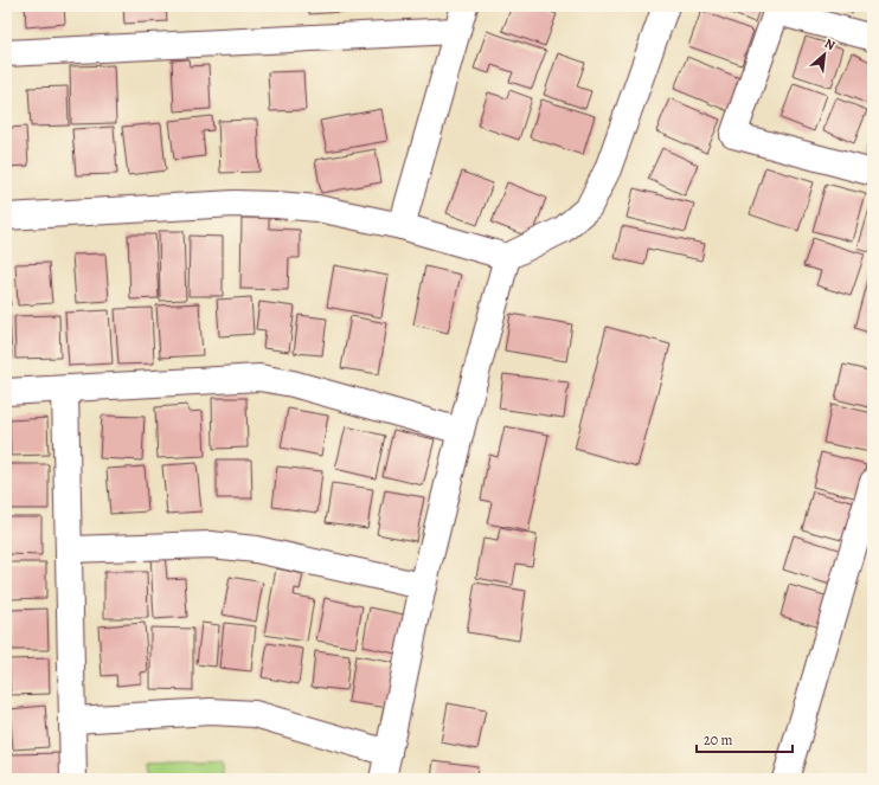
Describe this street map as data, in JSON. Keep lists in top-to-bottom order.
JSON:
{
  "scale_bar": "20 m",
  "north": "top right"
}
